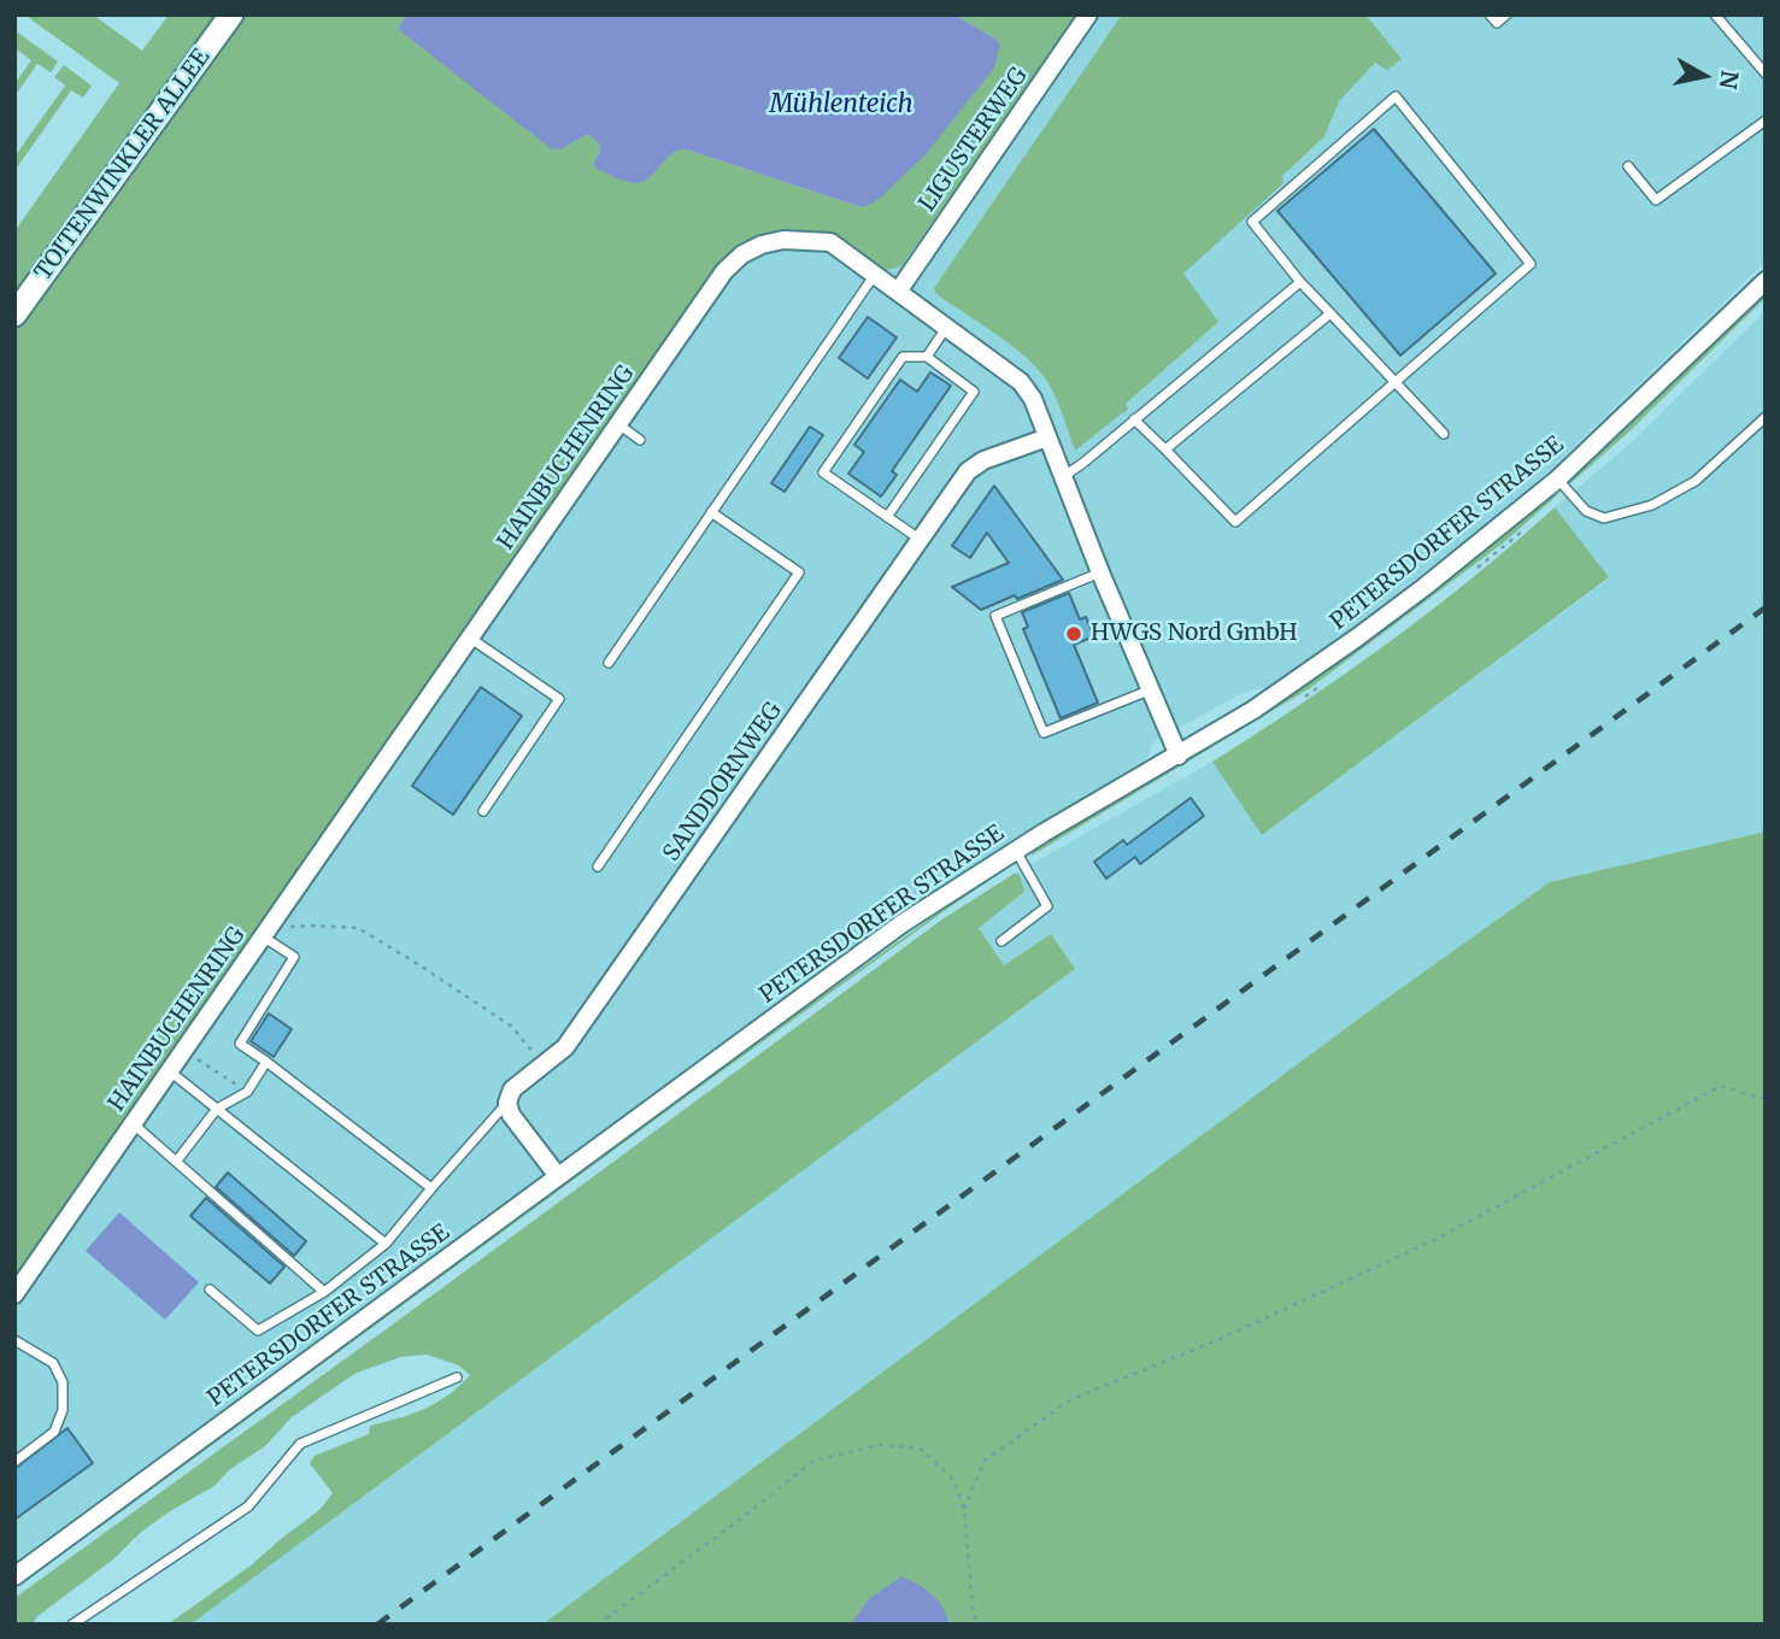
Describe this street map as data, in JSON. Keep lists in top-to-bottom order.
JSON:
{
  "streets": {
    "street": [
      "LIGUSTERWEG",
      "TOITENWINKLER ALLEE",
      "HAINBUCHENRING",
      "PETERSDORFER STRASSE",
      "SANDDORNWEG"
    ]
  },
  "crossings": [
    ["LIGUSTERWEG", "HAINBUCHENRING"],
    ["HAINBUCHENRING", "PETERSDORFER STRASSE"],
    ["HAINBUCHENRING", "SANDDORNWEG"]
  ],
  "water": ["Mühlenteich"],
  "places": ["HWGS Nord GmbH"],
  "north": "right"
}
